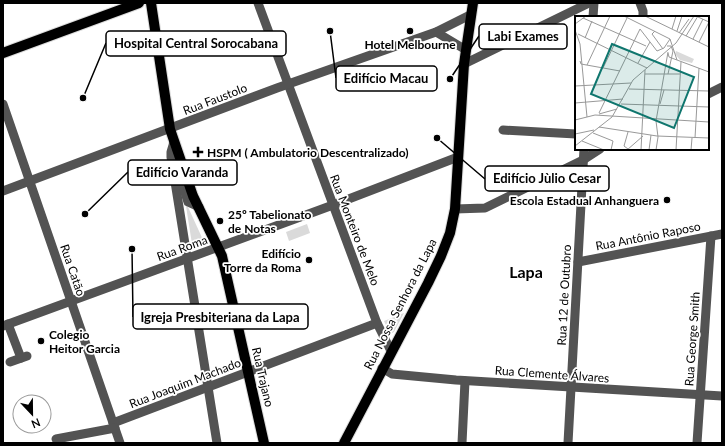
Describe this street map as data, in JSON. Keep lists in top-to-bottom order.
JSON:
{
  "streets": {
    "main road": ["Rua Nossa Senhora da Lapa", "Rua Trajano"],
    "street": [
      "Rua Faustolo",
      "Rua Monteiro de Melo",
      "Rua Antônio Raposo",
      "Rua Roma",
      "Rua Catão",
      "Rua 12 de Outubro",
      "Rua George Smith",
      "Rua Clemente Álvares",
      "Rua Joaquim Machado"
    ]
  },
  "crossings": [
    ["Rua Faustolo", "Rua Monteiro de Melo"],
    ["Rua Faustolo", "Rua Catão"],
    ["Rua Faustolo", "Rua Nossa Senhora da Lapa"],
    ["Rua Faustolo", "Rua Trajano"],
    ["Rua Monteiro de Melo", "Rua Roma"],
    ["Rua Monteiro de Melo", "Rua Nossa Senhora da Lapa"],
    ["Rua Monteiro de Melo", "Rua Joaquim Machado"],
    ["Rua Antônio Raposo", "Rua 12 de Outubro"],
    ["Rua Antônio Raposo", "Rua George Smith"],
    ["Rua Roma", "Rua Catão"],
    ["Rua Roma", "Rua Nossa Senhora da Lapa"],
    ["Rua Roma", "Rua Trajano"],
    ["Rua Catão", "Rua Joaquim Machado"],
    ["Rua 12 de Outubro", "Rua Clemente Álvares"],
    ["Rua Nossa Senhora da Lapa", "Rua Clemente Álvares"],
    ["Rua George Smith", "Rua Clemente Álvares"],
    ["Rua Trajano", "Rua Joaquim Machado"]
  ],
  "districts": ["Lapa"],
  "places": {
    "other": [
      "Edifício Macau",
      "Hotel Melbourne",
      "Labi Exames",
      "Hospital Central Sorocabana",
      "Edifício Jùlio Cesar",
      "Escola Estadual Anhanguera",
      "Edifício Varanda",
      "25º Tabelionato de Notas",
      "Igreja Presbiteriana da Lapa",
      "Edifício Torre da Roma",
      "Colegio Heitor Garcia"
    ],
    "health": ["HSPM ( Ambulatorio Descentralizado)"]
  },
  "north": "bottom"
}
